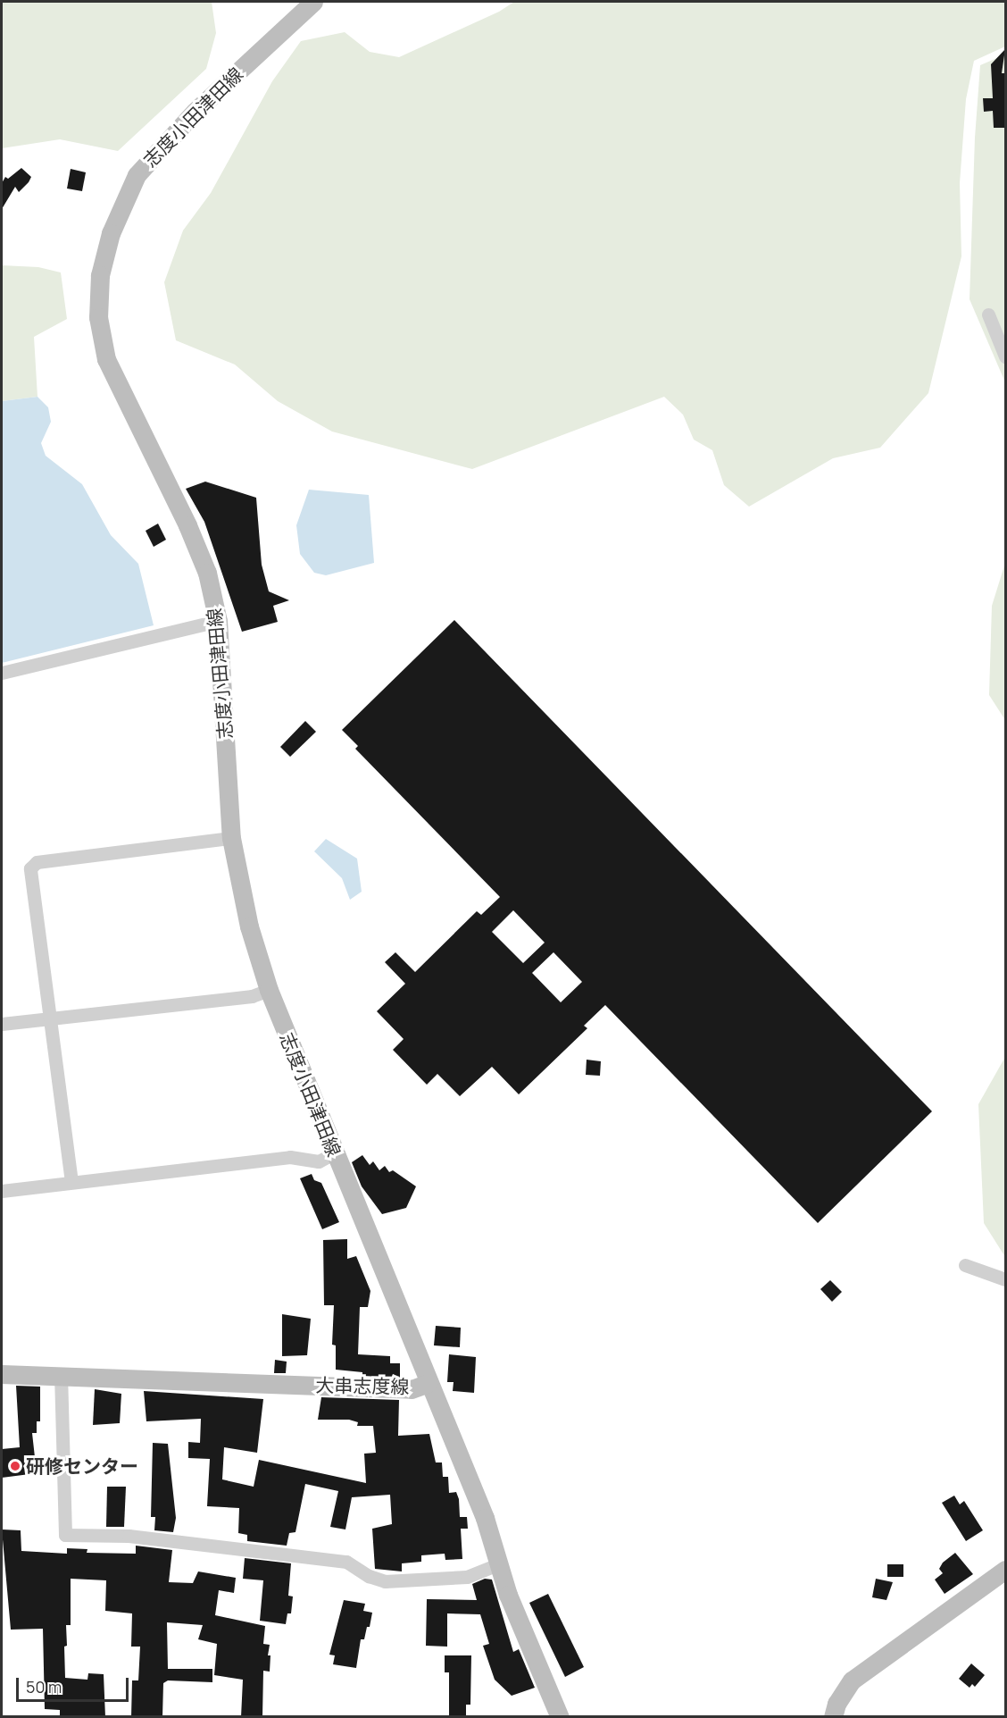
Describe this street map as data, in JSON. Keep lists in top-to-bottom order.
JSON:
{
  "streets": {
    "main road": ["志度小田津田線", "大串志度線"]
  },
  "crossings": [
    ["志度小田津田線", "大串志度線"]
  ],
  "places": ["研修センター"],
  "scale_bar": "50 m"
}
